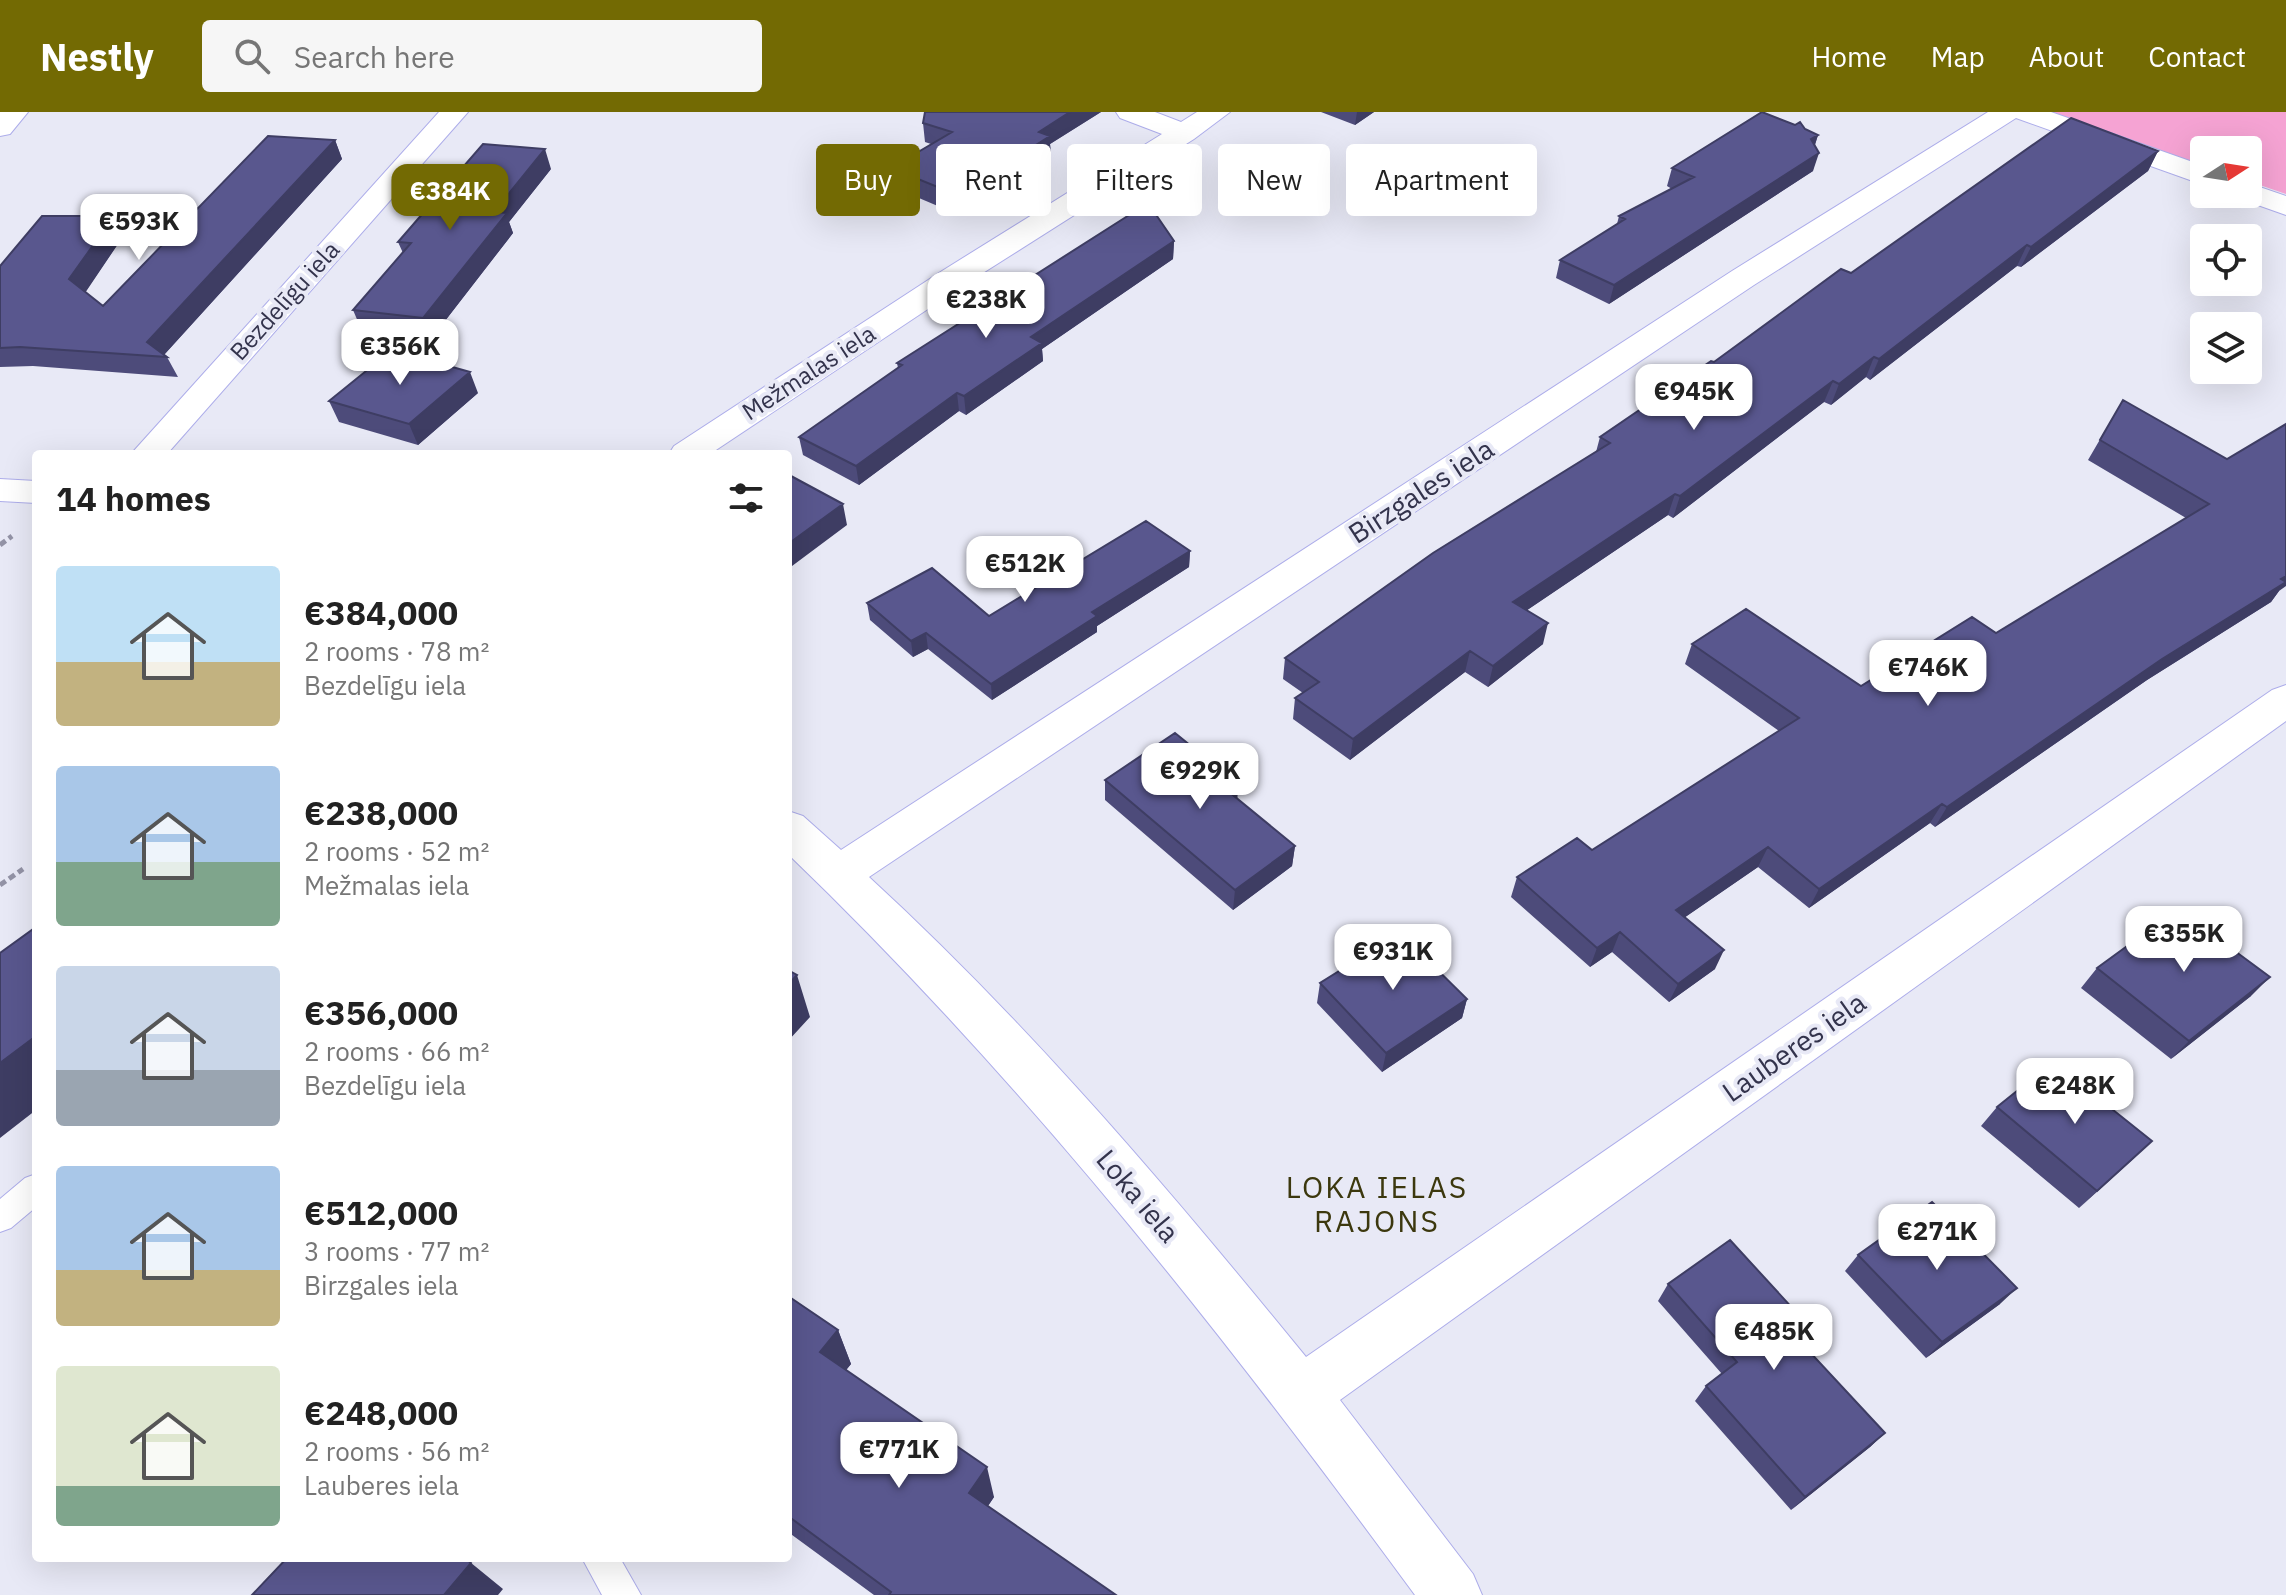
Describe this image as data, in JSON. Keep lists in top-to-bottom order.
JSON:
{
  "streets": {
    "street": [
      "Bezdelīgu iela",
      "Mežmalas iela",
      "Birzgales iela",
      "Lauberes iela",
      "Loka iela"
    ]
  },
  "crossings": [
    ["Birzgales iela", "Loka iela"],
    ["Lauberes iela", "Loka iela"]
  ],
  "districts": ["LOKA IELAS RAJONS"],
  "north": "right",
  "page": {
    "header": "Nestly",
    "search": "Search here",
    "nav": [
      "Home",
      "Map",
      "About",
      "Contact"
    ],
    "chip": [
      "Buy",
      "Rent",
      "Filters",
      "New",
      "Apartment"
    ],
    "price": [
      "€384K",
      "€593K",
      "€238K",
      "€356K",
      "€945K",
      "€512K",
      "€746K",
      "€929K",
      "€355K",
      "€931K",
      "€248K",
      "€271K",
      "€485K",
      "€771K"
    ],
    "heading": "14 homes",
    "list": [
      {
        "name": "€384,000",
        "note": "2 rooms · 78 m² · Bezdelīgu iela"
      },
      {
        "name": "€238,000",
        "note": "2 rooms · 52 m² · Mežmalas iela"
      },
      {
        "name": "€356,000",
        "note": "2 rooms · 66 m² · Bezdelīgu iela"
      },
      {
        "name": "€512,000",
        "note": "3 rooms · 77 m² · Birzgales iela"
      },
      {
        "name": "€248,000",
        "note": "2 rooms · 56 m² · Lauberes iela"
      }
    ]
  }
}
